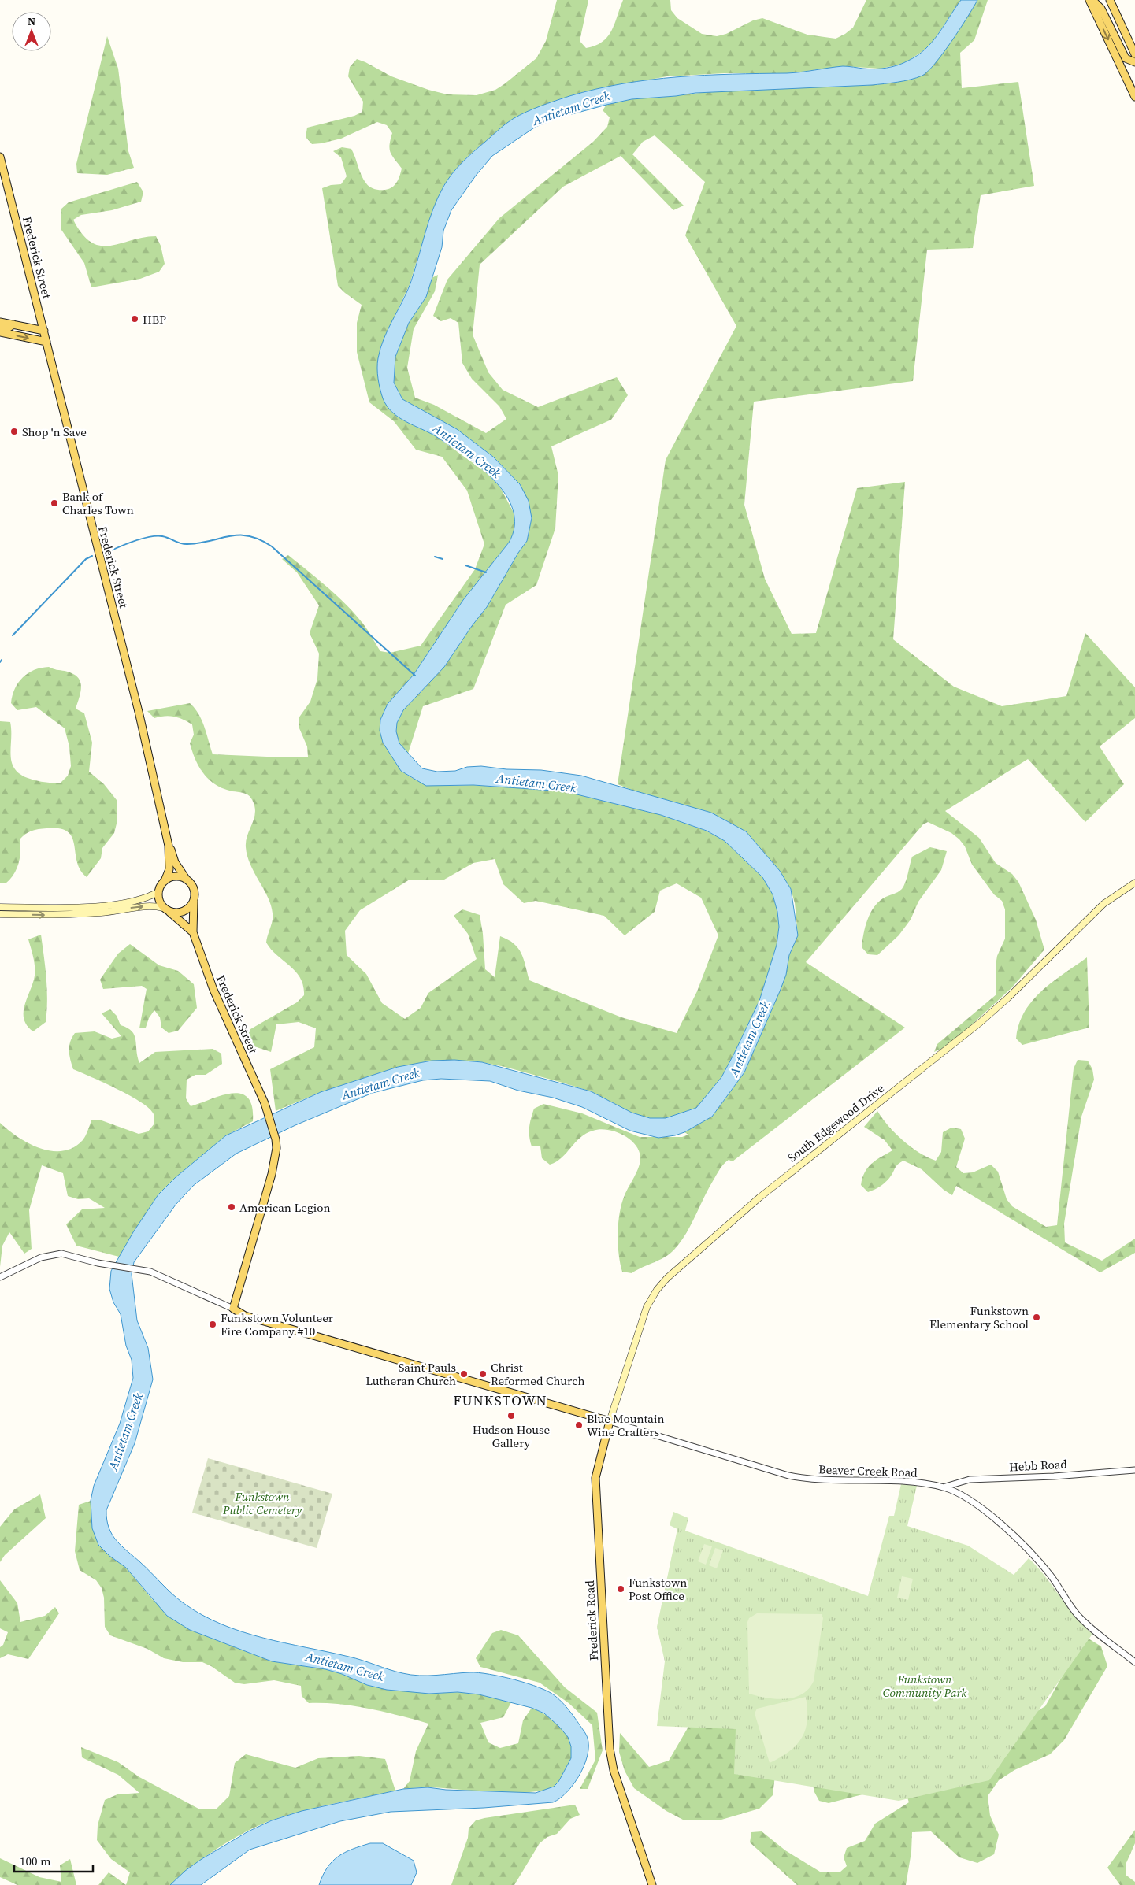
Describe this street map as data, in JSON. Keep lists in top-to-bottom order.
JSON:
{
  "streets": {
    "main road": ["Frederick Street", "South Edgewood Drive", "Frederick Road"],
    "street": ["Hebb Road", "Beaver Creek Road"]
  },
  "crossings": [
    ["South Edgewood Drive", "Beaver Creek Road"],
    ["South Edgewood Drive", "Frederick Road"],
    ["Hebb Road", "Beaver Creek Road"],
    ["Beaver Creek Road", "Frederick Road"]
  ],
  "districts": ["FUNKSTOWN"],
  "water": ["Antietam Creek"],
  "parks": ["Funkstown Public Cemetery", "Funkstown Community Park"],
  "places": [
    "HBP",
    "Shop 'n Save",
    "Bank of Charles Town",
    "American Legion",
    "Funkstown Elementary School",
    "Funkstown Volunteer Fire Company #10",
    "Saint Pauls Lutheran Church",
    "Christ Reformed Church",
    "Hudson House Gallery",
    "Blue Mountain Wine Crafters",
    "Funkstown Post Office"
  ],
  "scale_bar": "100 m",
  "north": "top"
}
